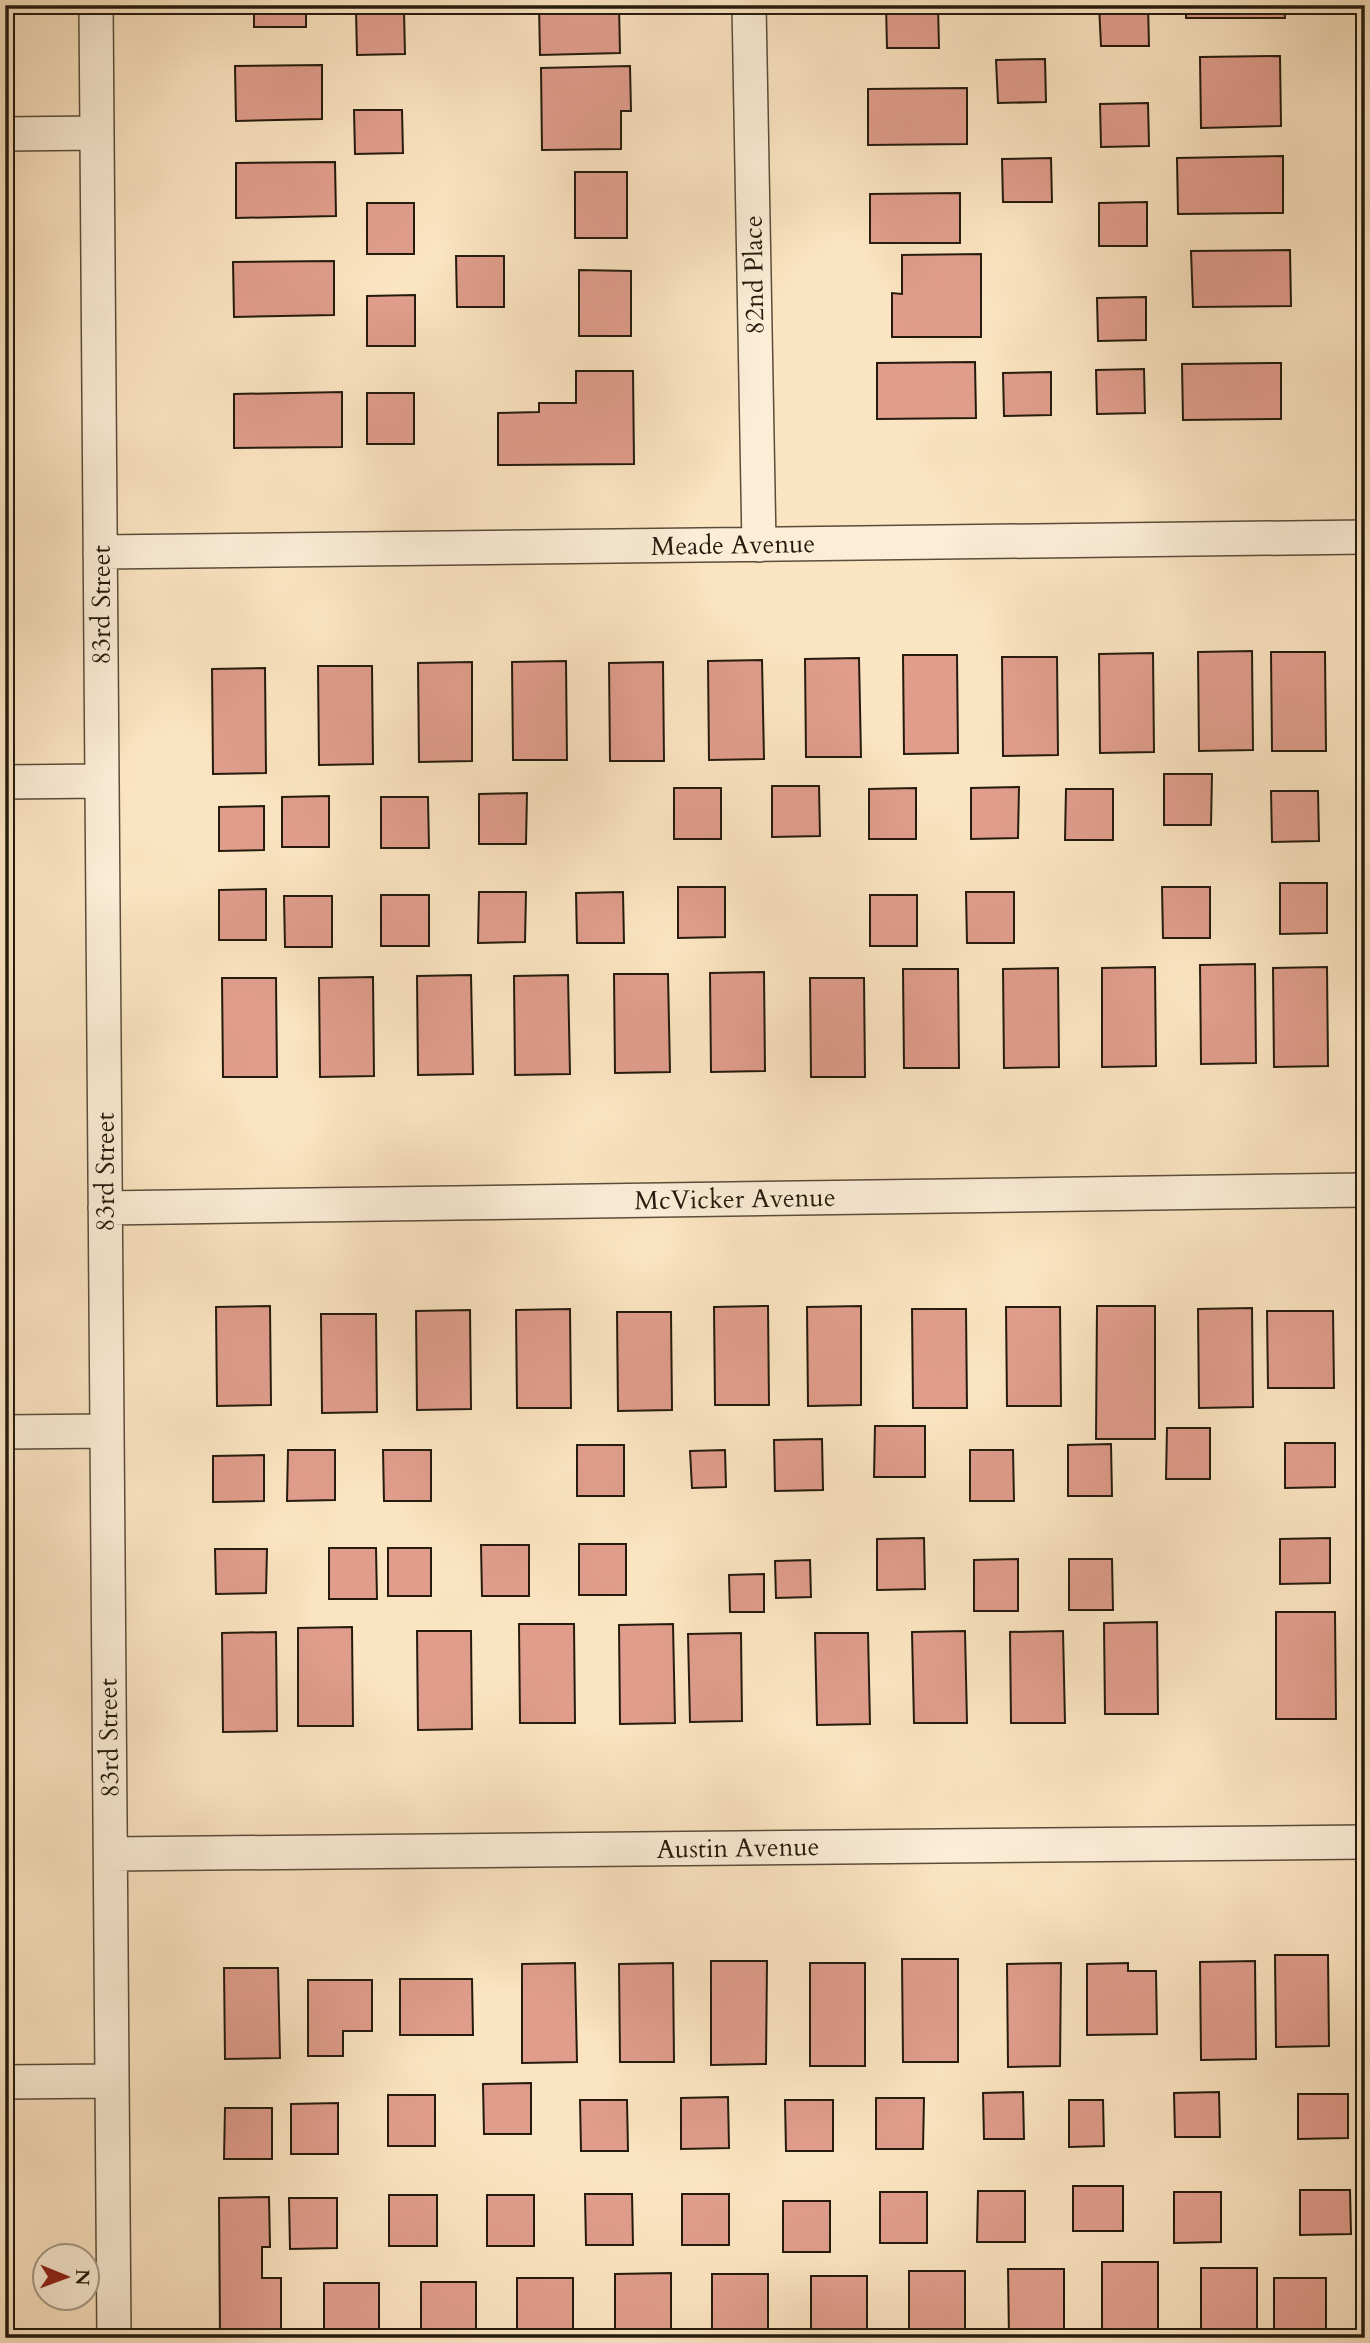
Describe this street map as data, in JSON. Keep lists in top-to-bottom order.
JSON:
{
  "streets": {
    "street": [
      "82nd Place",
      "Meade Avenue",
      "83rd Street",
      "McVicker Avenue",
      "Austin Avenue"
    ]
  },
  "crossings": [
    ["82nd Place", "Meade Avenue"],
    ["Meade Avenue", "83rd Street"],
    ["83rd Street", "McVicker Avenue"],
    ["83rd Street", "Austin Avenue"]
  ],
  "north": "right"
}
